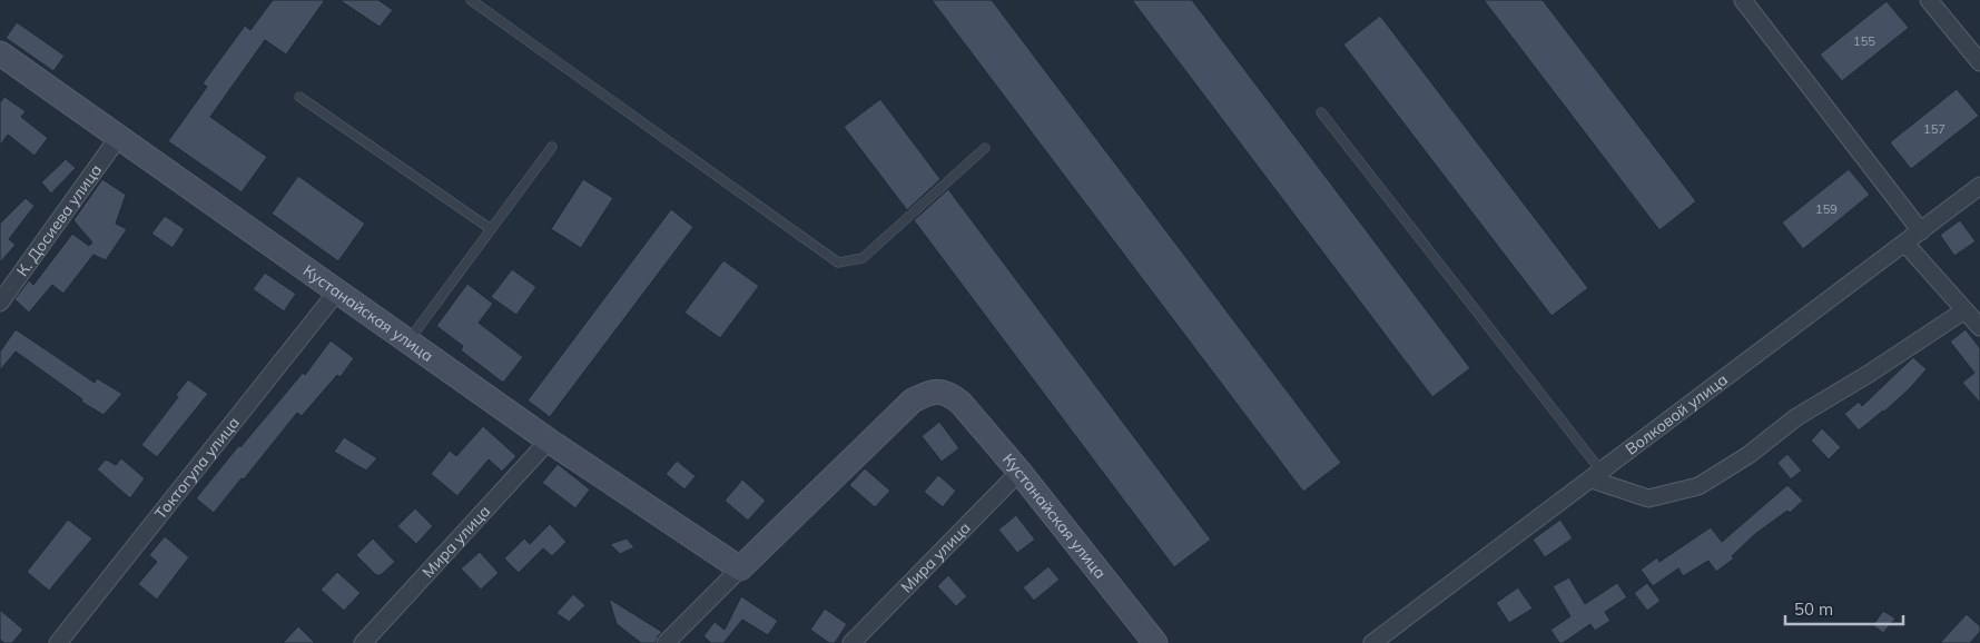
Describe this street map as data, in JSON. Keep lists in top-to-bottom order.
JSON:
{
  "streets": {
    "street": [
      "К. Досиева улица",
      "Кустанайская улица",
      "Волковой улица",
      "Токтогула улица",
      "Мира улица"
    ]
  },
  "crossings": [
    ["К. Досиева улица", "Кустанайская улица"],
    ["Кустанайская улица", "Токтогула улица"],
    ["Кустанайская улица", "Мира улица"]
  ],
  "house_numbers": ["155", "157", "159"],
  "scale_bar": "50 m"
}
